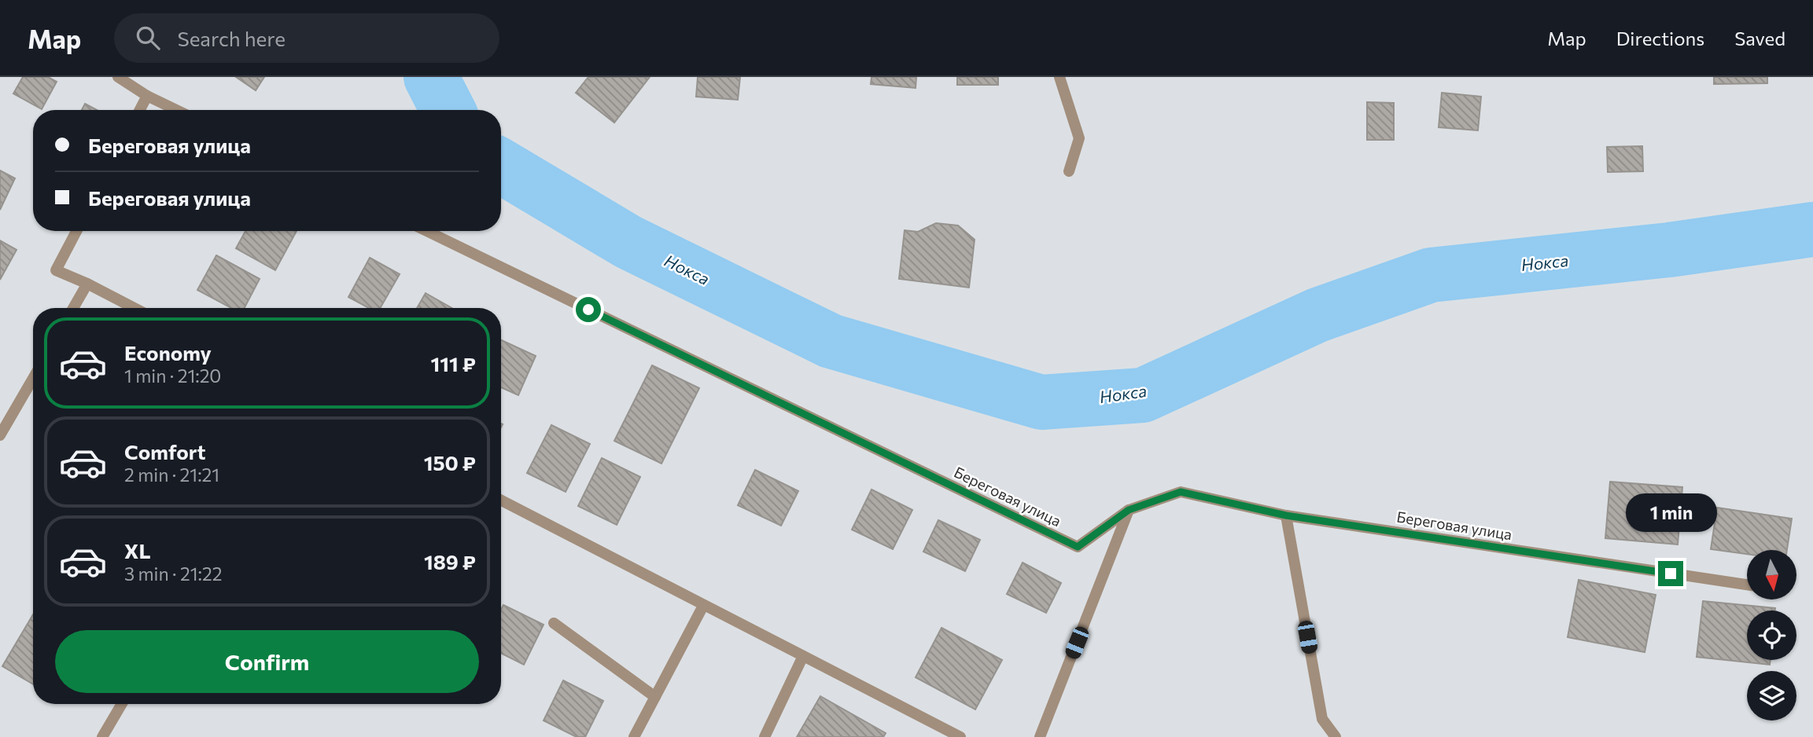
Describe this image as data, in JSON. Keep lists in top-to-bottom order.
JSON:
{
  "streets": {
    "street": ["Береговая улица"]
  },
  "water": ["Нокса"],
  "north": "bottom",
  "page": {
    "header": "Map",
    "search": "Search here",
    "nav": ["Map", "Directions", "Saved"],
    "banner": ["Береговая улица", "Береговая улица"],
    "list": [
      {
        "name": "Economy",
        "note": "1 min · 21:20",
        "value": "111 ₽"
      },
      {
        "name": "Comfort",
        "note": "2 min · 21:21",
        "value": "150 ₽"
      },
      {
        "name": "XL",
        "note": "3 min · 21:22",
        "value": "189 ₽"
      }
    ],
    "bubble": "1 min",
    "buttons": "Confirm"
  }
}
